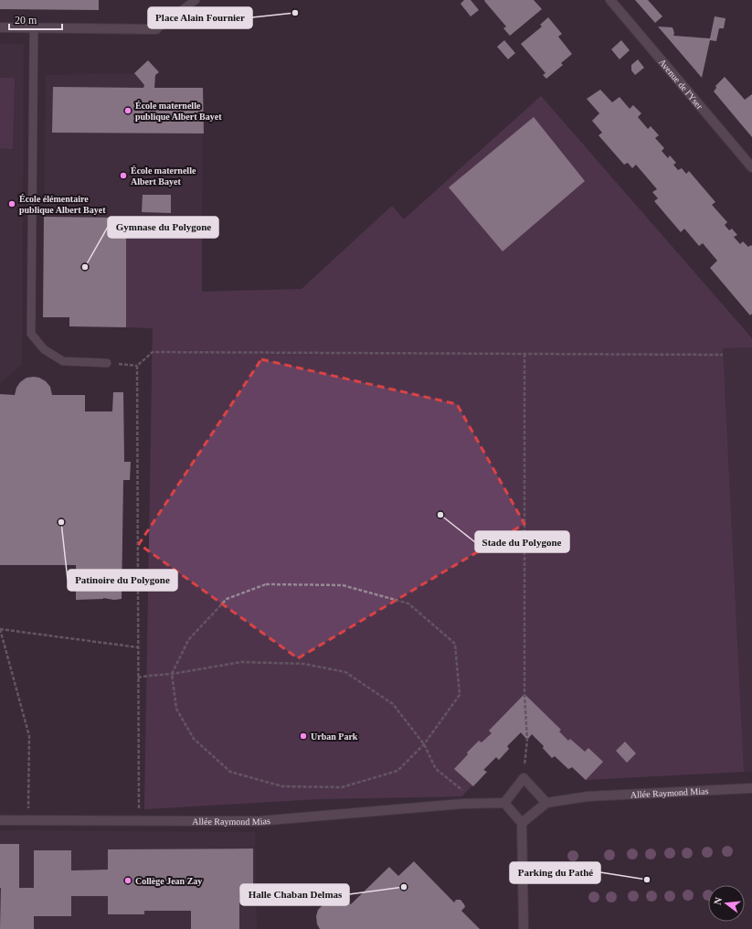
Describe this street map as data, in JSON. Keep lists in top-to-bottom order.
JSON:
{
  "streets": {
    "street": ["Avenue de l'Yser", "Allée Raymond Mias"]
  },
  "places": [
    "Place Alain Fournier",
    "École maternelle publique Albert Bayet",
    "École maternelle Albert Bayet",
    "École élémentaire publique Albert Bayet",
    "Gymnase du Polygone",
    "Stade du Polygone",
    "Patinoire du Polygone",
    "Urban Park",
    "Parking du Pathé",
    "Collège Jean Zay",
    "Halle Chaban Delmas"
  ],
  "scale_bar": "20 m",
  "north": "left"
}
